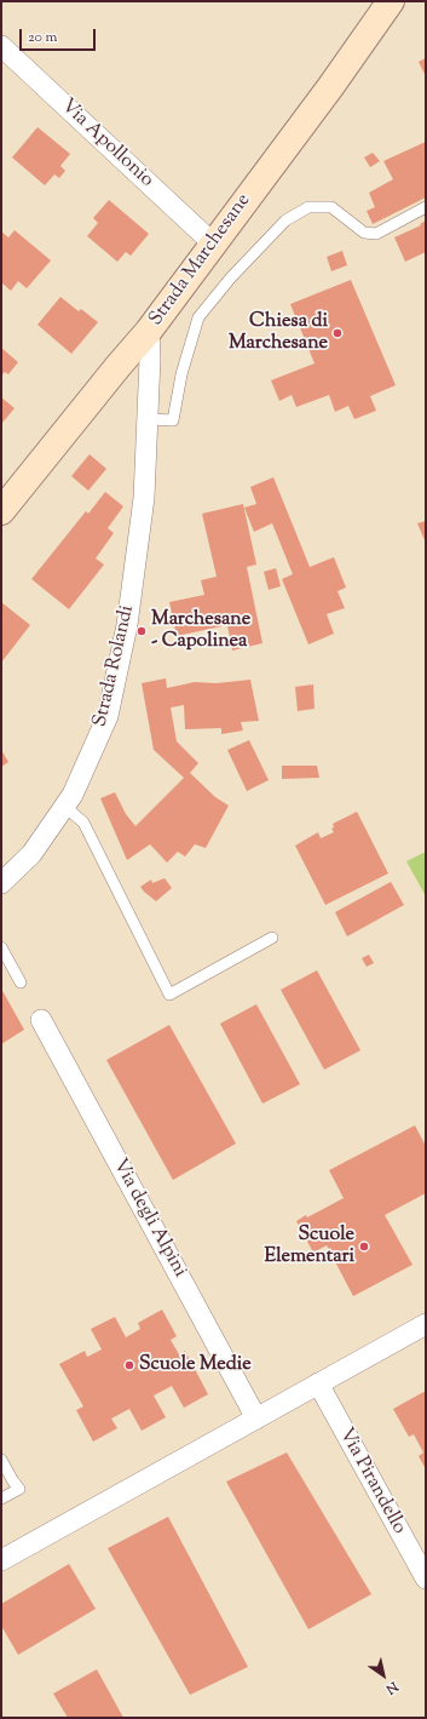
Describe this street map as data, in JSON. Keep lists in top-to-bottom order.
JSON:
{
  "streets": {
    "main road": ["Strada Marchesane"],
    "street": [
      "Via Apollonio",
      "Strada Rolandi",
      "Via degli Alpini",
      "Via Pirandello"
    ]
  },
  "crossings": [
    ["Via Apollonio", "Strada Marchesane"],
    ["Strada Marchesane", "Strada Rolandi"]
  ],
  "places": [
    "Chiesa di Marchesane",
    "Marchesane - Capolinea",
    "Scuole Elementari",
    "Scuole Medie"
  ],
  "scale_bar": "20 m",
  "north": "bottom right"
}
